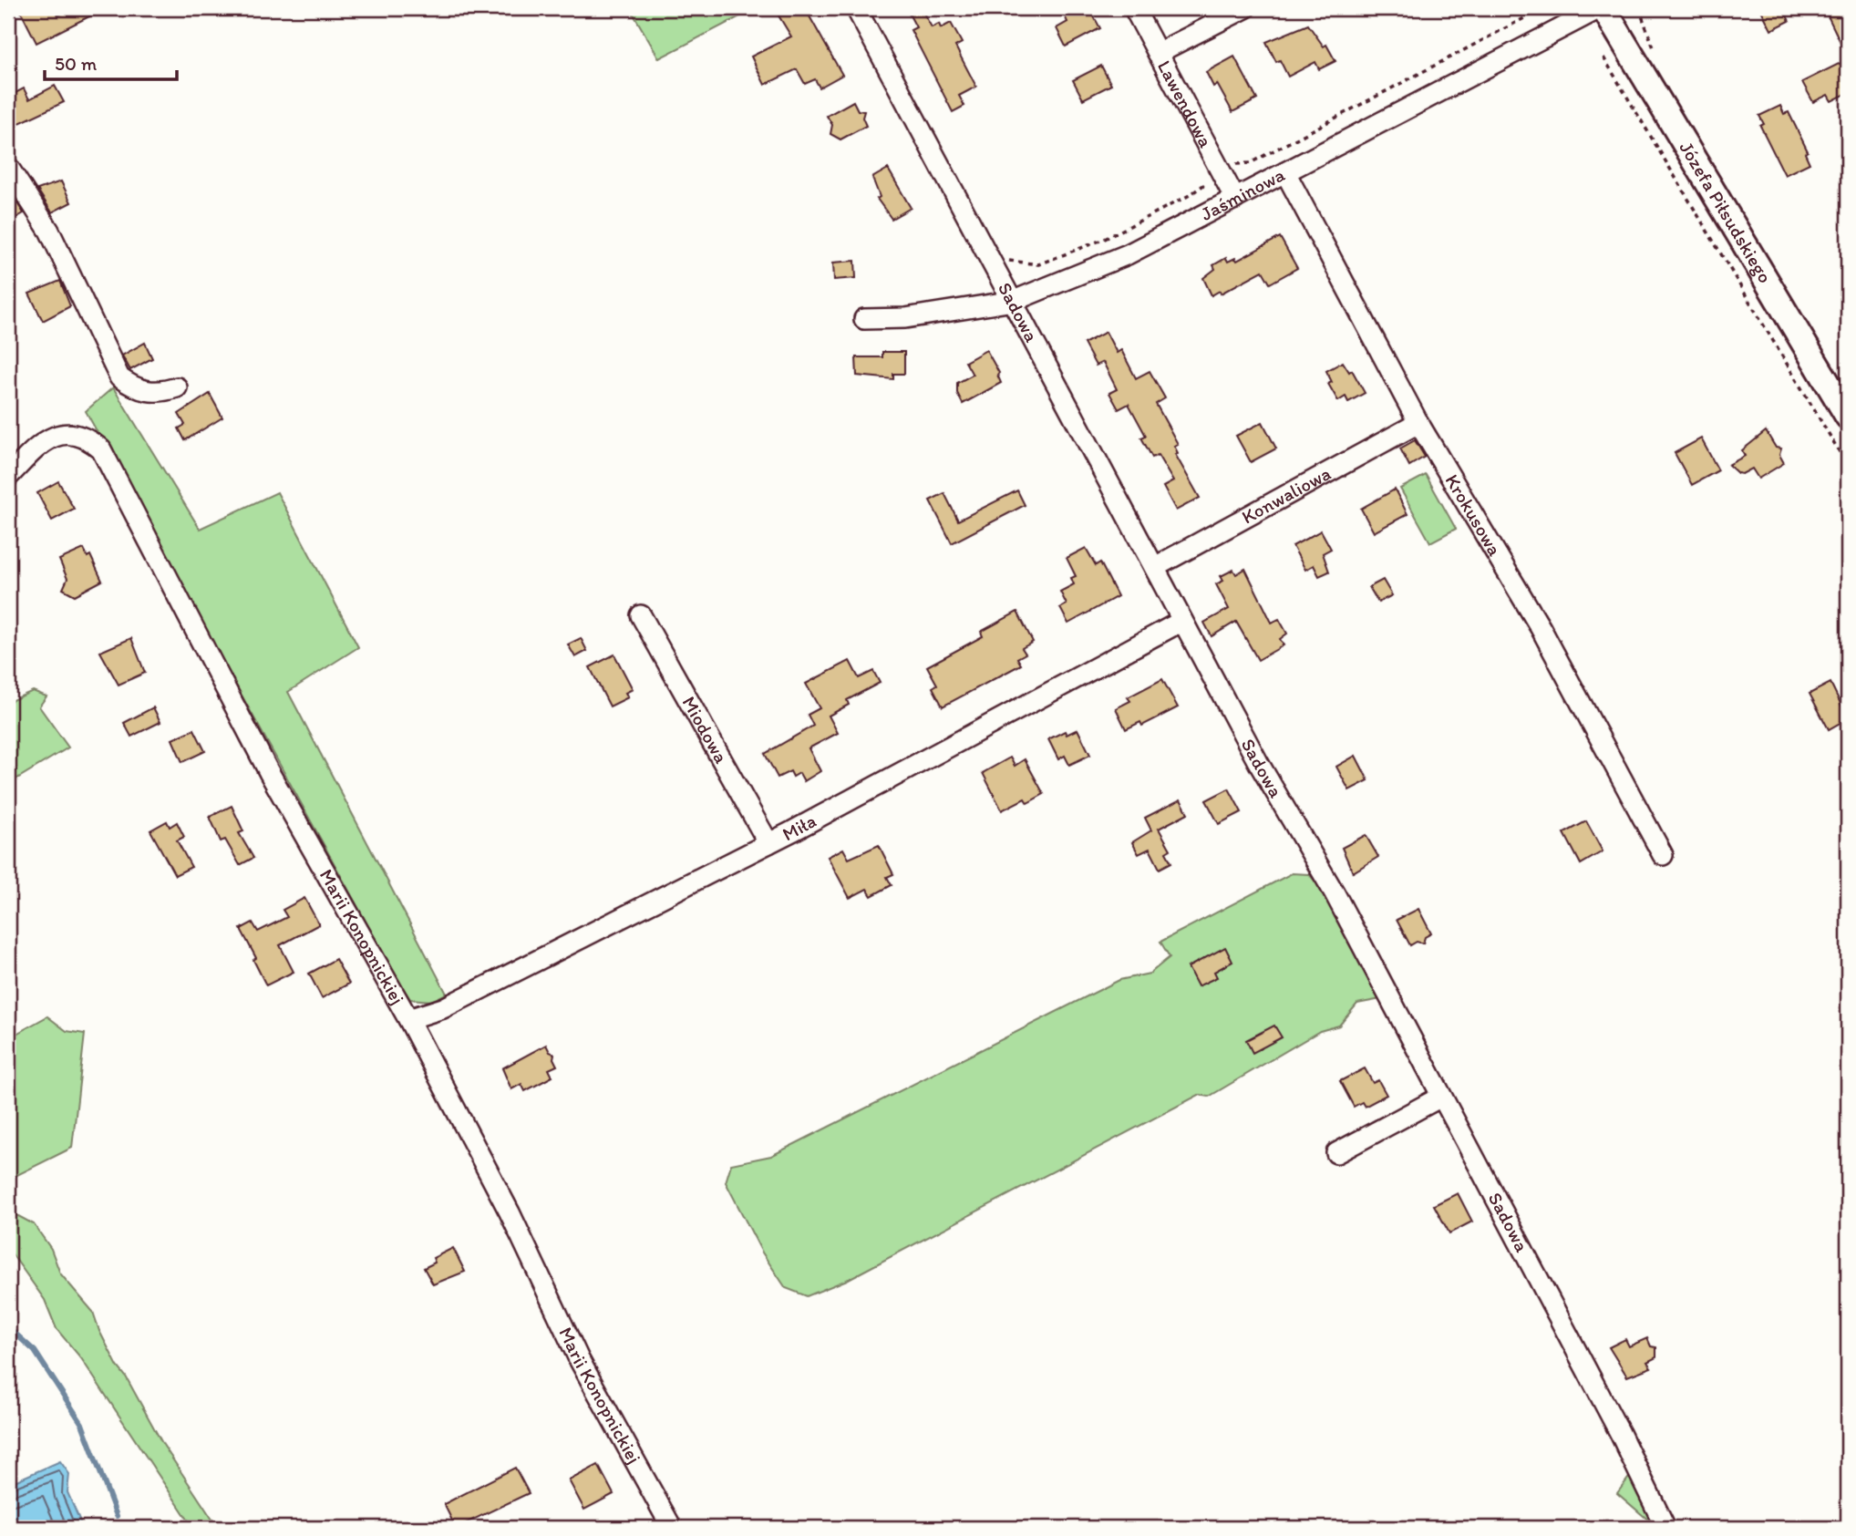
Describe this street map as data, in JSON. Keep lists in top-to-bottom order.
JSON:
{
  "streets": {
    "main road": ["Józefa Piłsudskiego"],
    "street": [
      "Lawendowa",
      "Jaśminowa",
      "Sadowa",
      "Konwaliowa",
      "Krokusowa",
      "Miodowa",
      "Miła",
      "Marii Konopnickiej"
    ]
  },
  "crossings": [
    ["Lawendowa", "Jaśminowa"],
    ["Jaśminowa", "Józefa Piłsudskiego"],
    ["Jaśminowa", "Sadowa"],
    ["Jaśminowa", "Krokusowa"],
    ["Sadowa", "Konwaliowa"],
    ["Sadowa", "Miła"],
    ["Konwaliowa", "Krokusowa"],
    ["Miodowa", "Miła"],
    ["Miła", "Marii Konopnickiej"]
  ],
  "scale_bar": "50 m"
}
